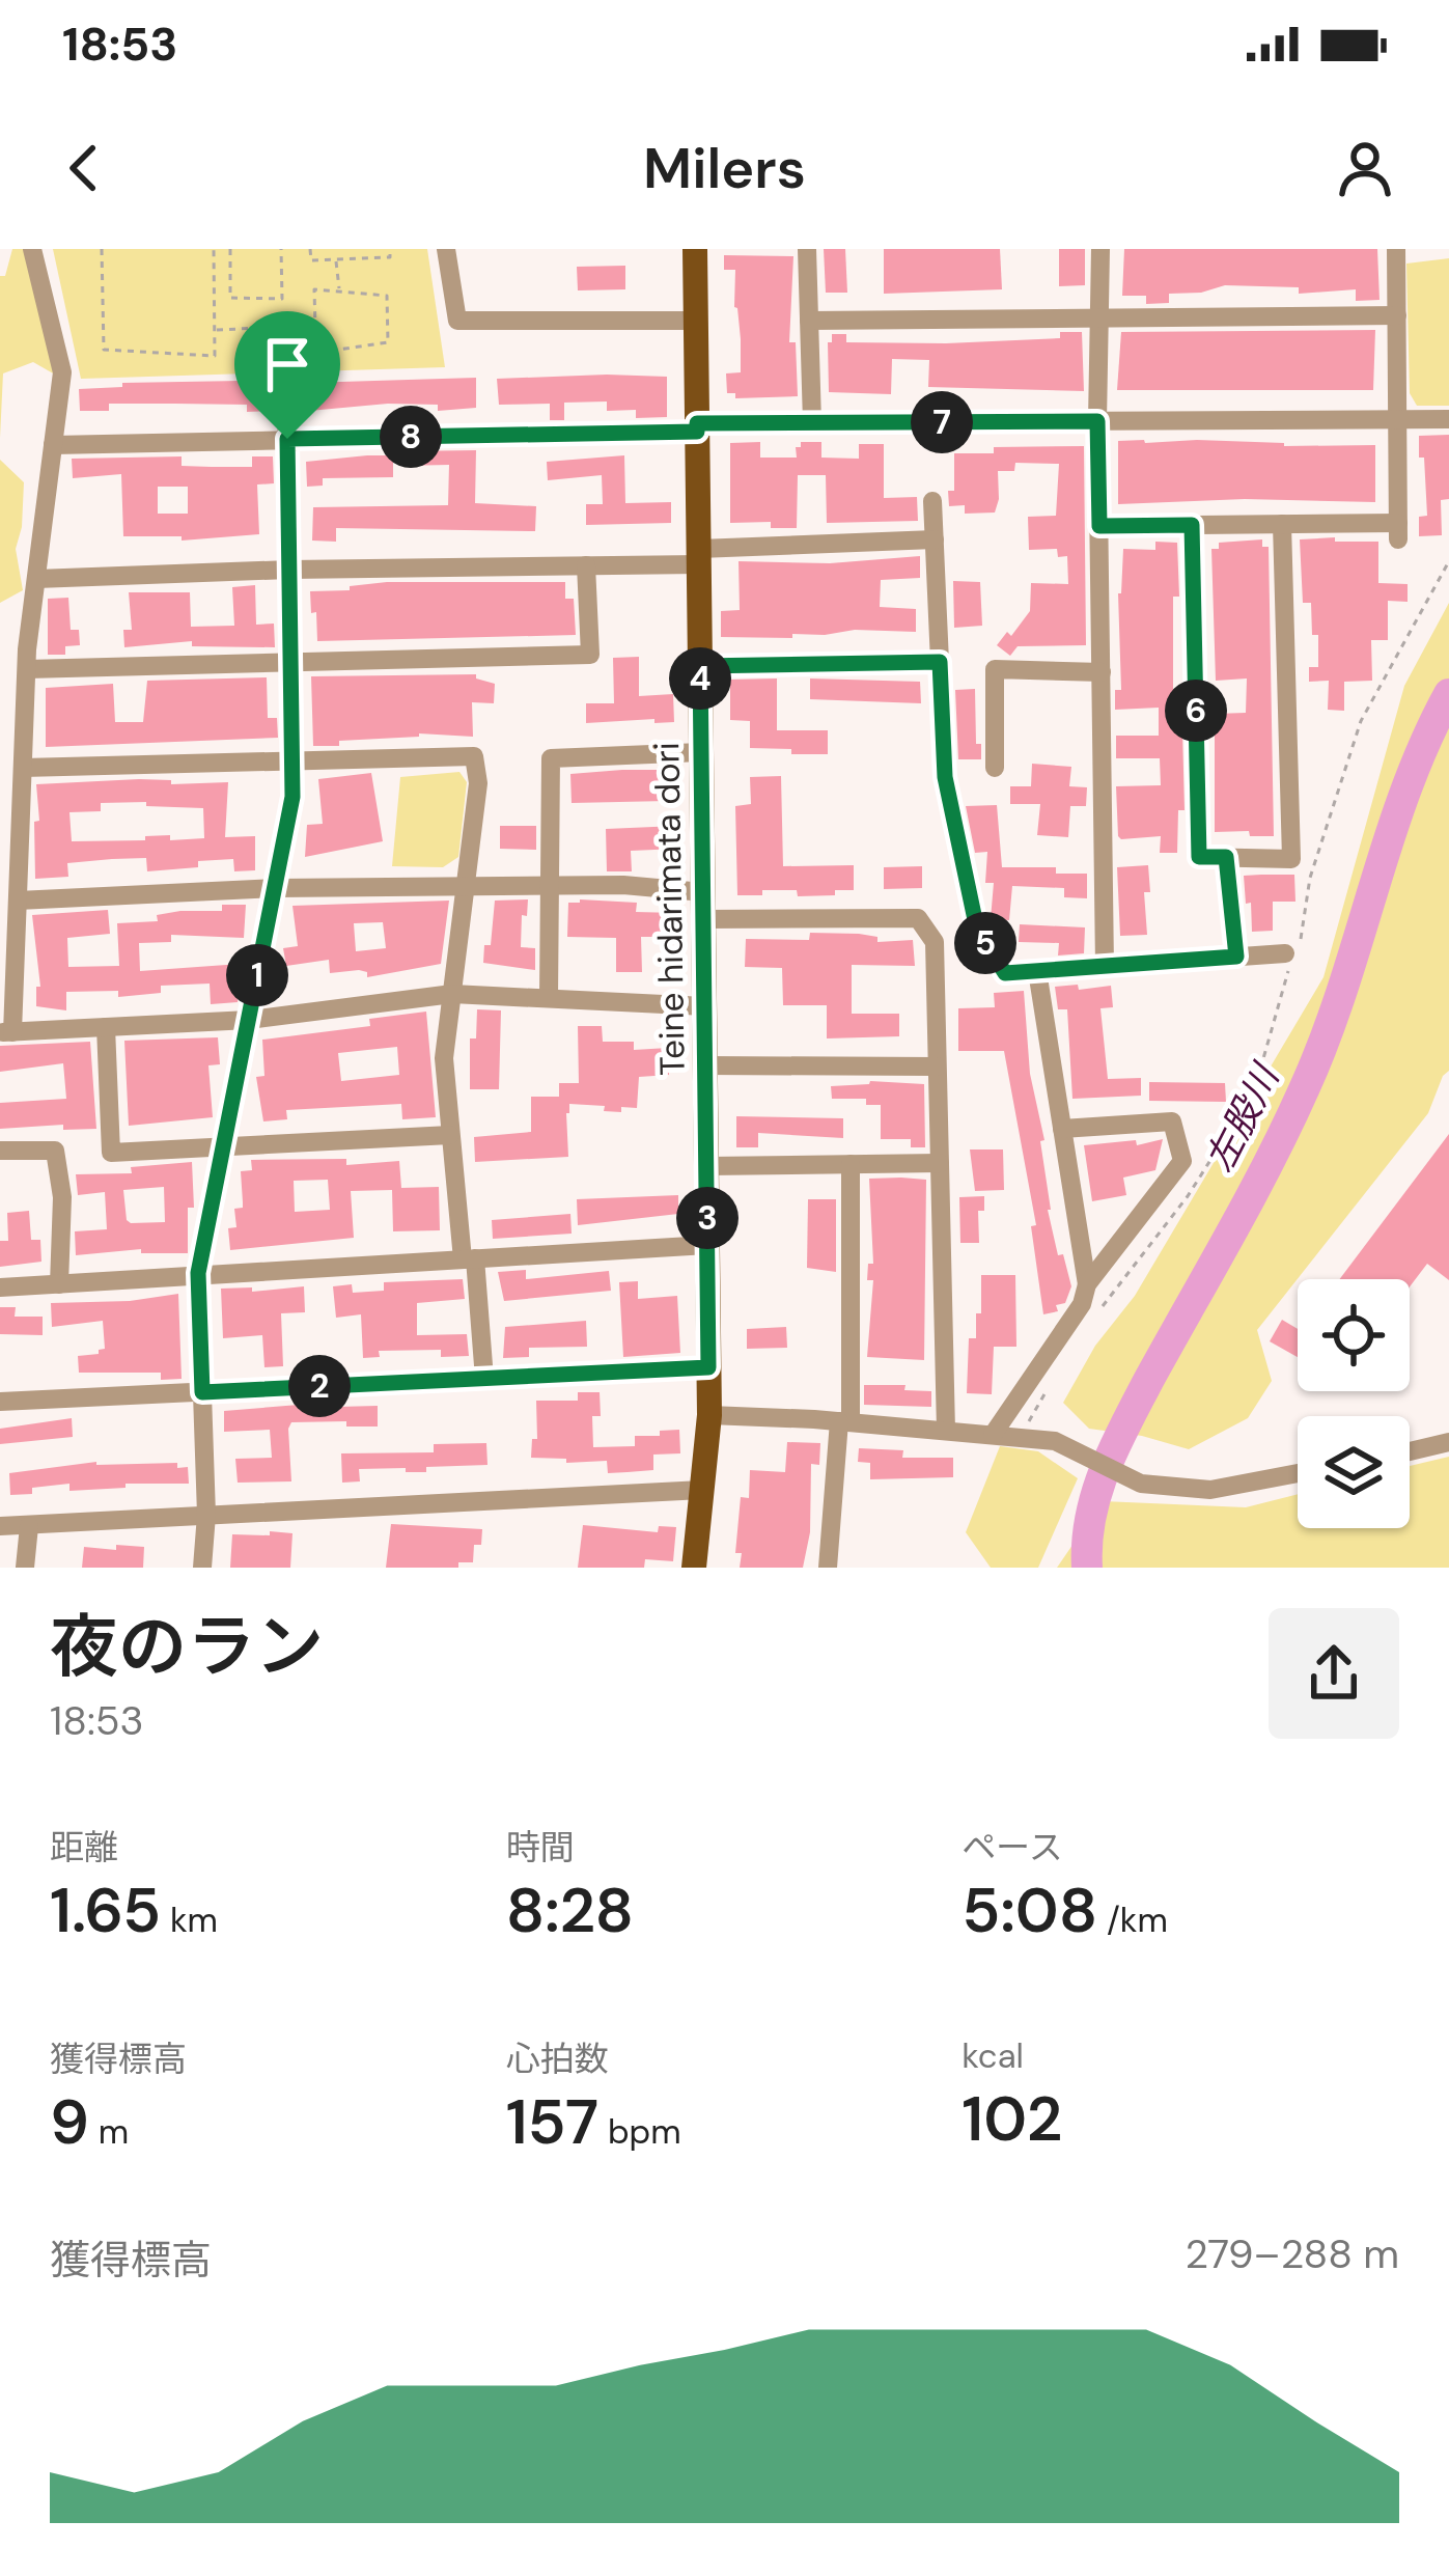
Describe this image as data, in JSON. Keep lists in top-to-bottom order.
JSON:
{
  "streets": {
    "main road": ["Teine hidarimata dori"]
  },
  "water": ["左股川"],
  "page": {
    "status": "18:53",
    "header": "Milers",
    "pins": [
      "7",
      "8",
      "4",
      "6",
      "5",
      "1",
      "3",
      "2"
    ],
    "heading": ["夜のラン", "18:53"],
    "stats": [
      ["距離", "1.65 km"],
      ["時間", "8:28"],
      ["ペース", "5:08 /km"],
      ["獲得標高", "9 m"],
      ["心拍数", "157 bpm"],
      ["kcal", "102"]
    ],
    "chart": ["獲得標高", "279–288 m"]
  }
}
